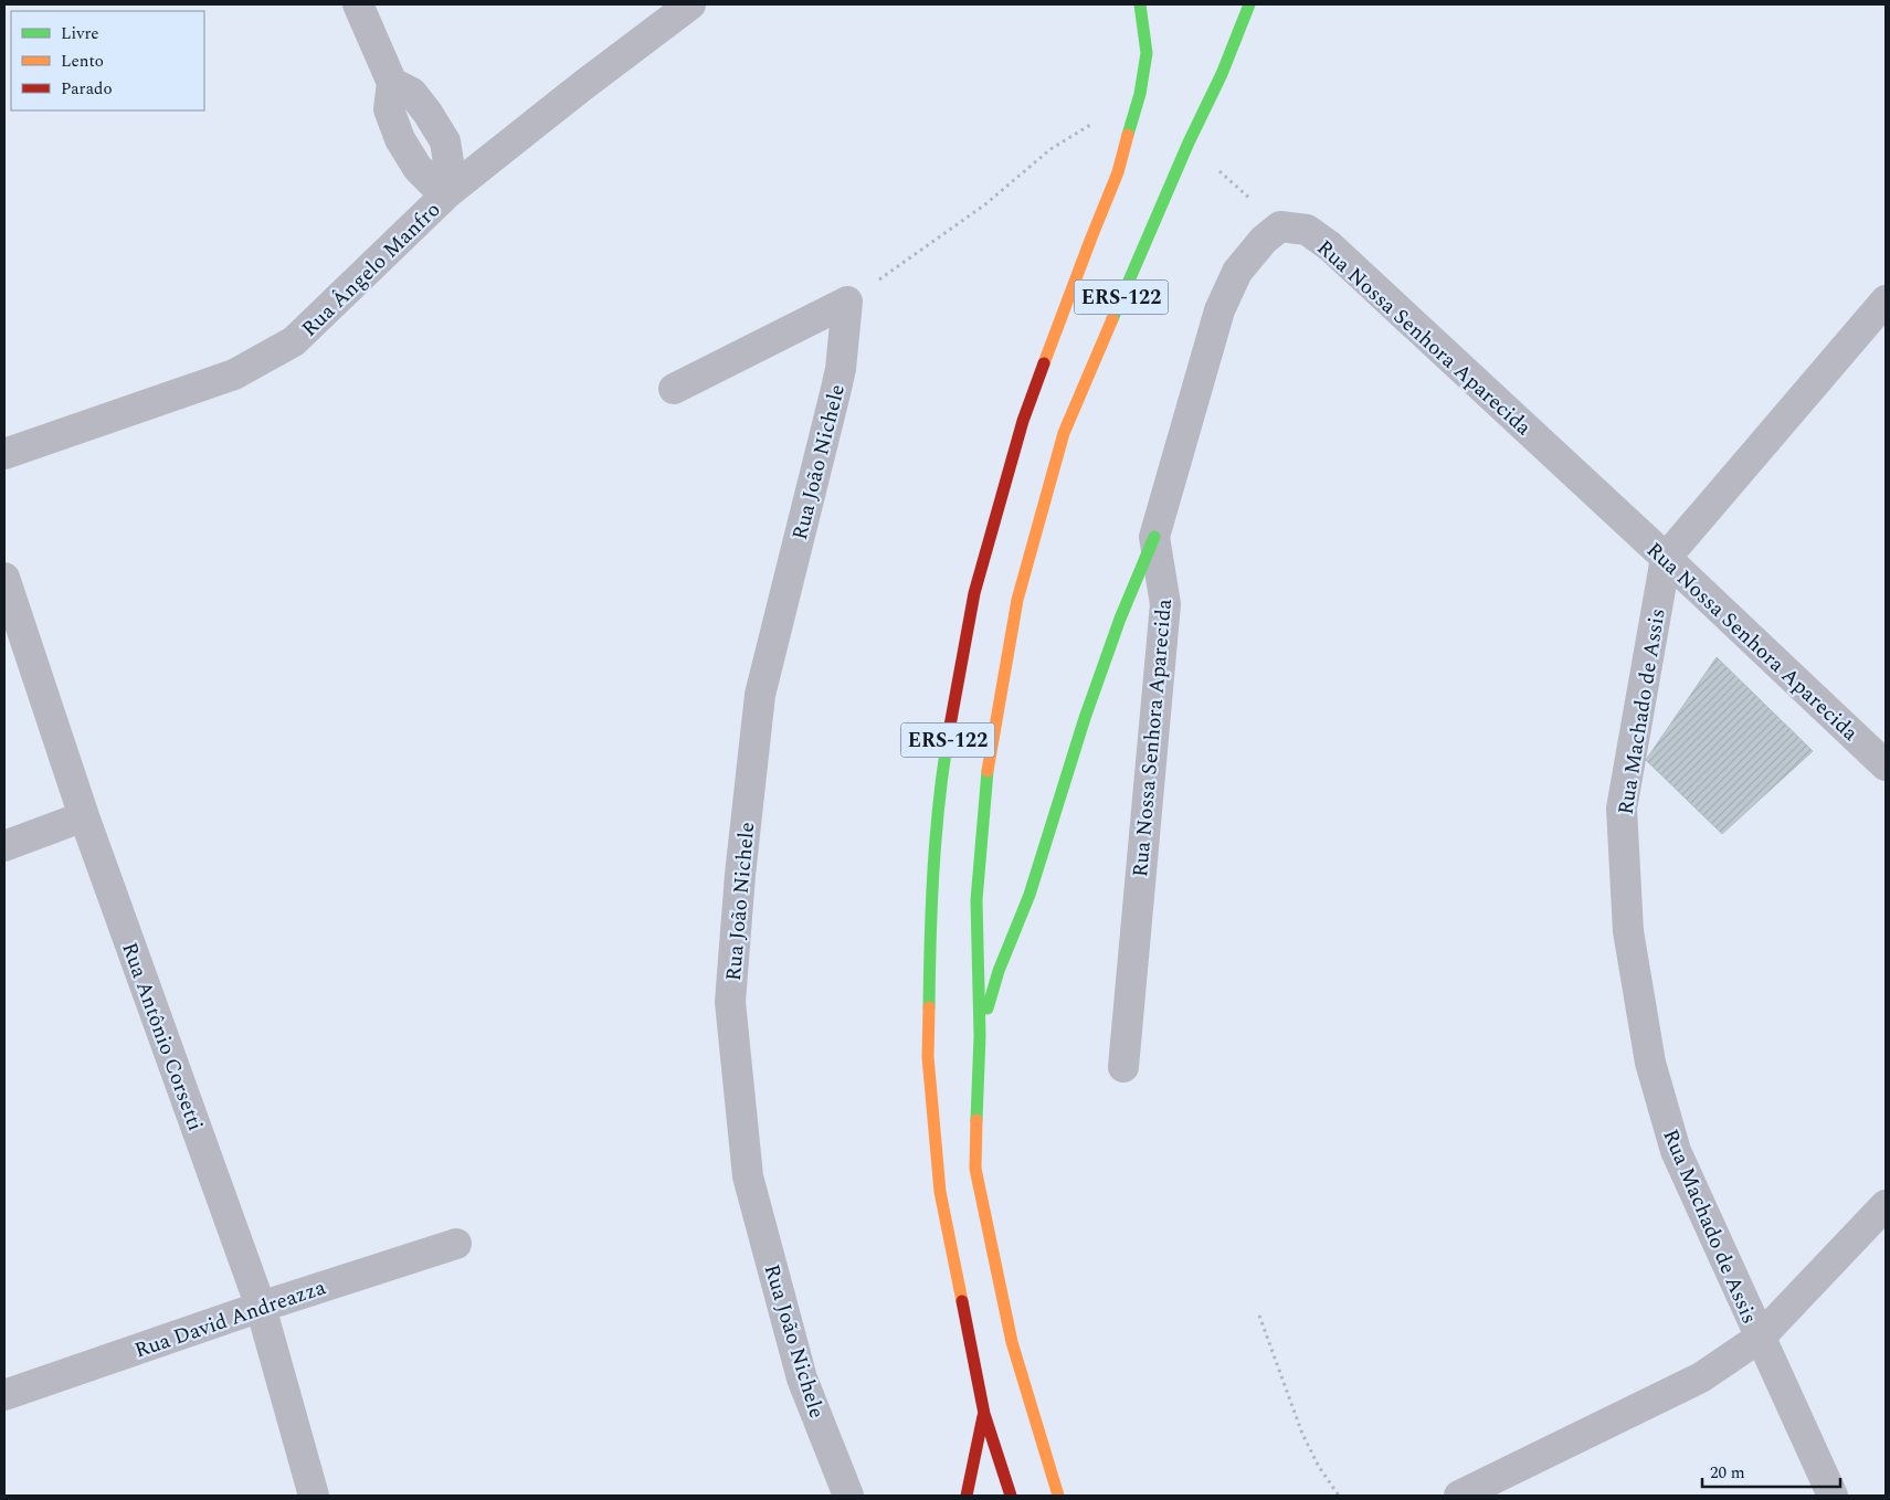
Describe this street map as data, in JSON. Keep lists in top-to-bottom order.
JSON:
{
  "streets": {
    "highway": ["ERS-122"],
    "street": [
      "Rua Ângelo Manfro",
      "Rua Nossa Senhora Aparecida",
      "Rua João Nichele",
      "Rua Machado de Assis",
      "Rua Antônio Corsetti",
      "Rua David Andreazza"
    ]
  },
  "crossings": [
    ["Rua Nossa Senhora Aparecida", "Rua Machado de Assis"],
    ["Rua Antônio Corsetti", "Rua David Andreazza"]
  ],
  "legend": ["Livre", "Lento", "Parado"],
  "scale_bar": "20 m"
}
